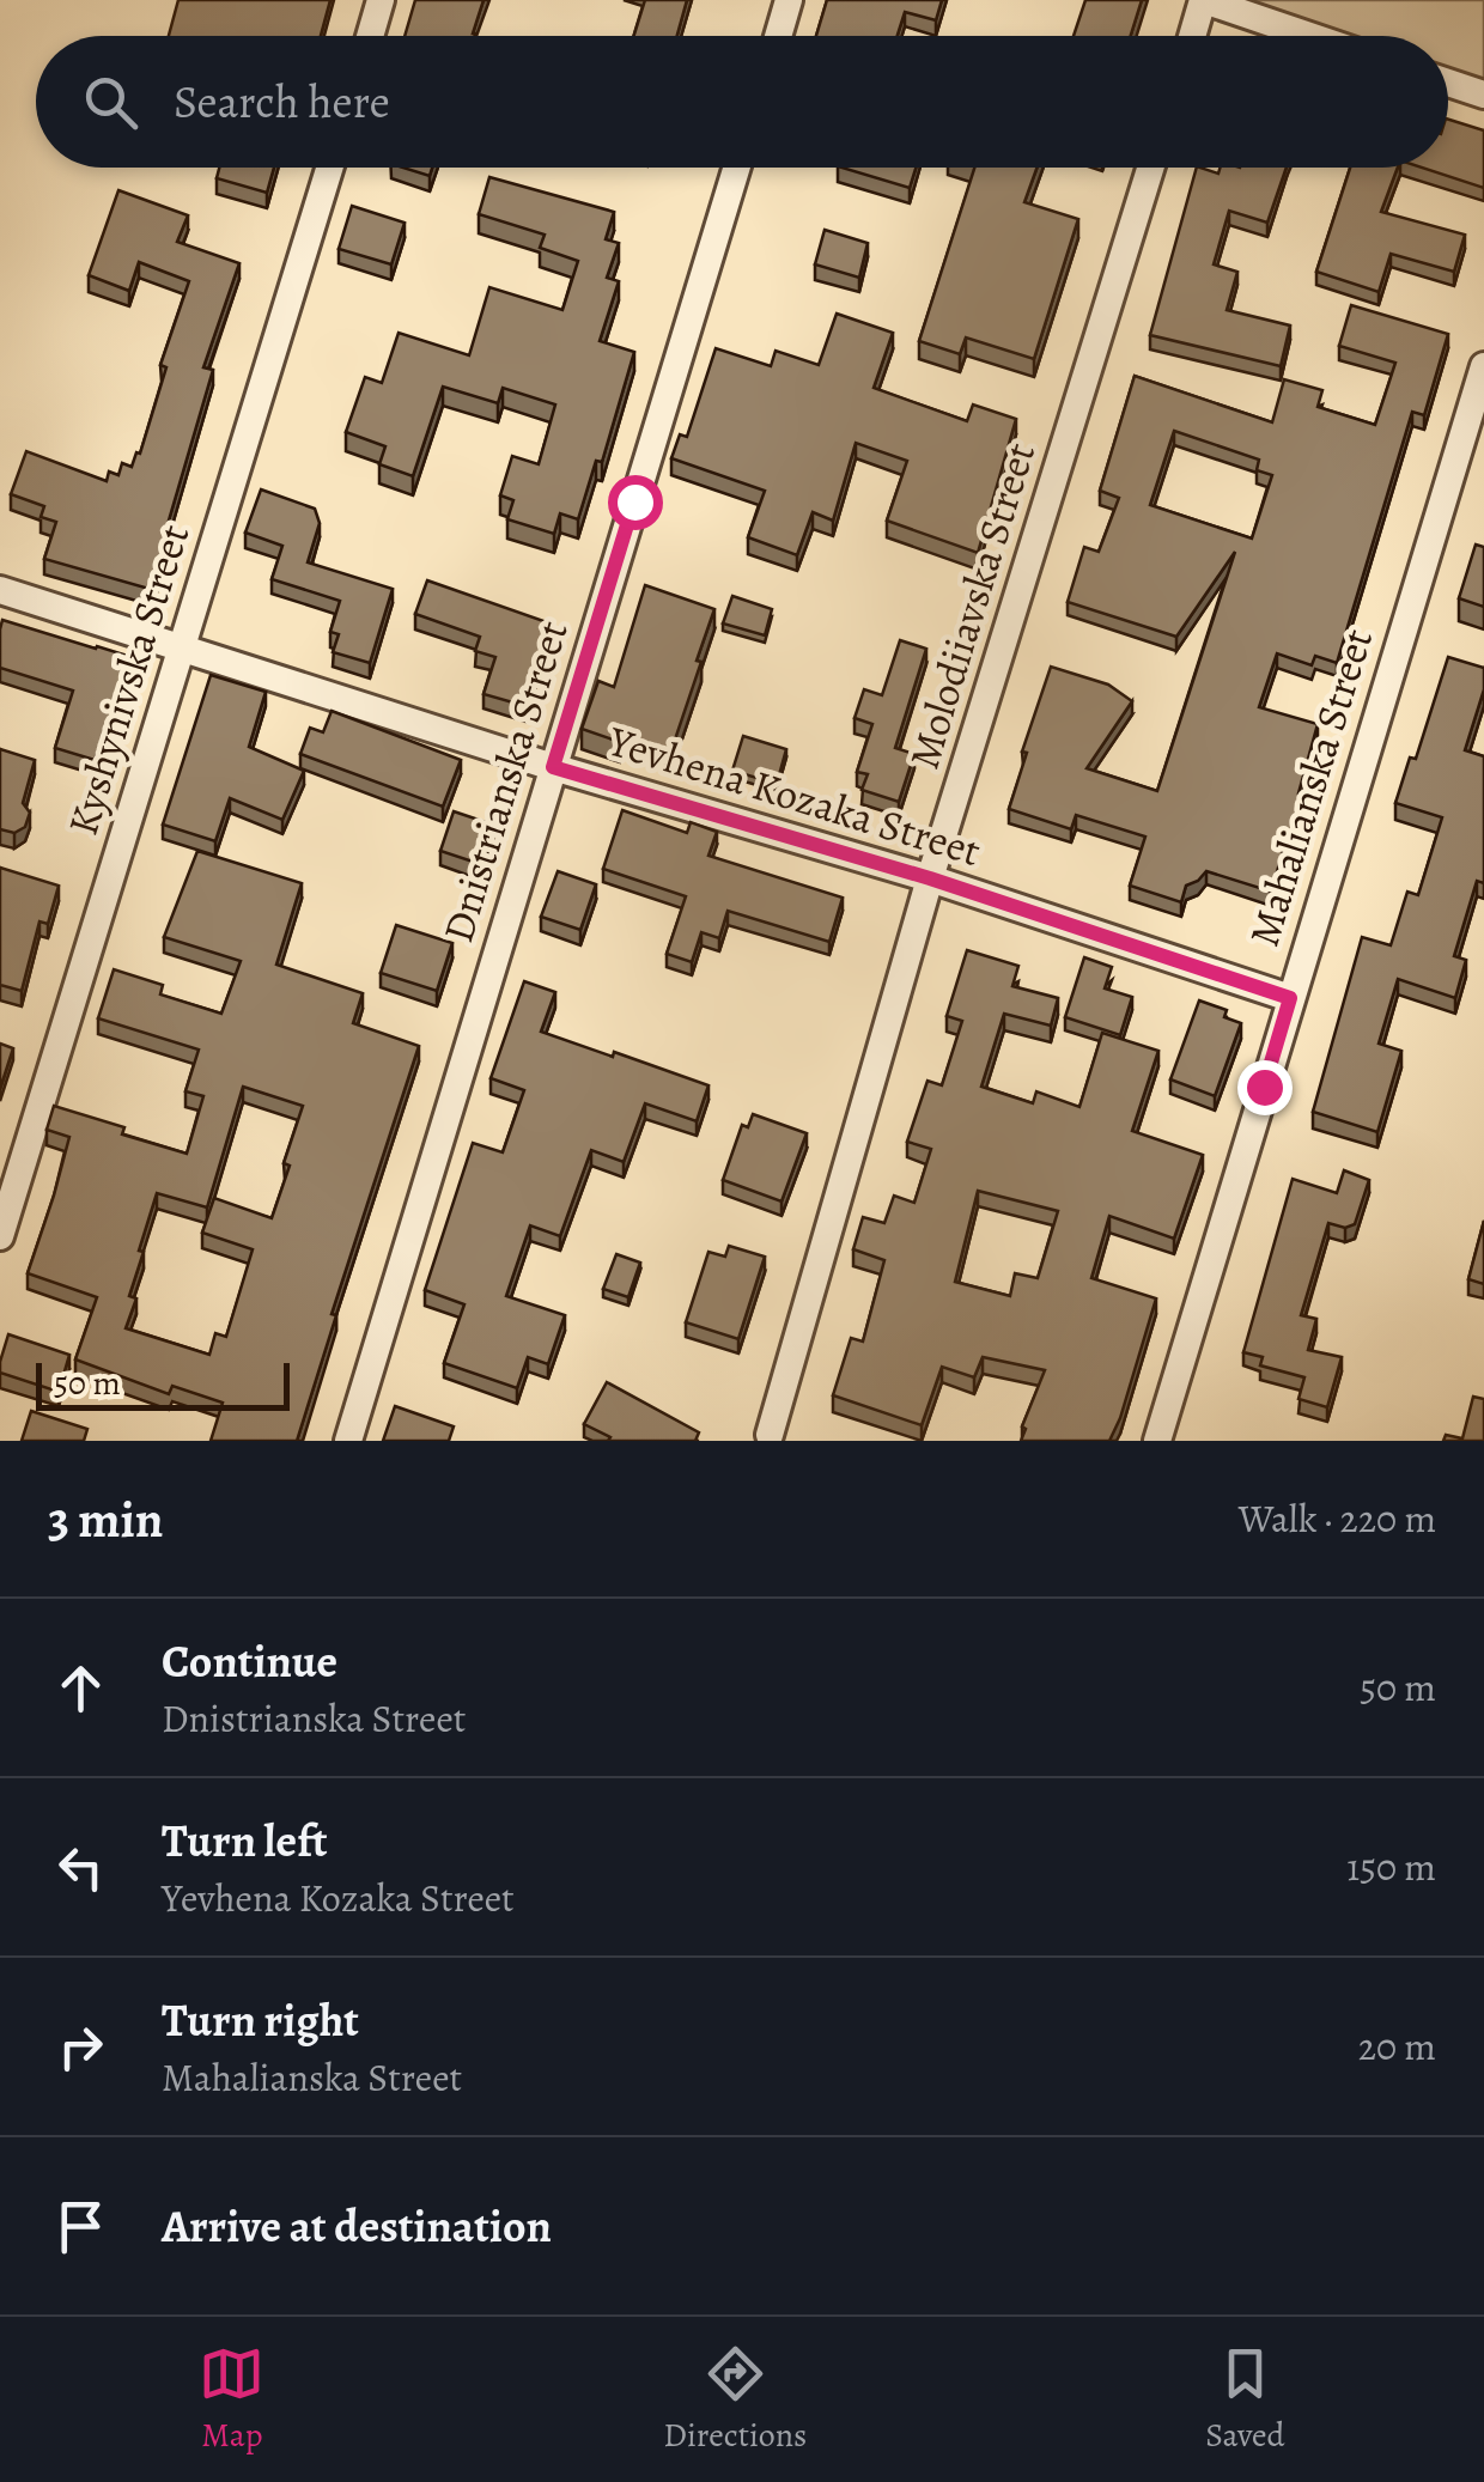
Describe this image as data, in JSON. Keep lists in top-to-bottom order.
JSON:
{
  "streets": {
    "street": [
      "Molodiiavska Street",
      "Kyshynivska Street",
      "Dnistrianska Street",
      "Mahalianska Street",
      "Yevhena Kozaka Street"
    ]
  },
  "crossings": [
    ["Molodiiavska Street", "Yevhena Kozaka Street"],
    ["Kyshynivska Street", "Yevhena Kozaka Street"],
    ["Dnistrianska Street", "Yevhena Kozaka Street"],
    ["Mahalianska Street", "Yevhena Kozaka Street"]
  ],
  "scale_bar": "50 m",
  "page": {
    "search": "Search here",
    "scale": "50 m",
    "heading": ["3 min", "Walk · 220 m"],
    "list": [
      ["Continue", "Dnistrianska Street", "50 m"],
      ["Turn left", "Yevhena Kozaka Street", "150 m"],
      ["Turn right", "Mahalianska Street", "20 m"],
      "Arrive at destination"
    ],
    "nav": ["Map", "Directions", "Saved"]
  }
}
